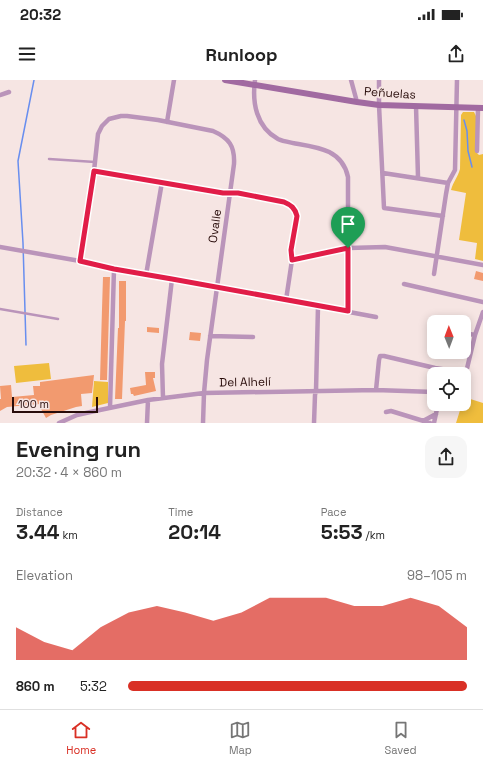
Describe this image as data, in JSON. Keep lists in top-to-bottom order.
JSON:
{
  "streets": {
    "street": ["Peñuelas", "Ovalle", "Del Alhelí"]
  },
  "crossings": [
    ["Ovalle", "Del Alhelí"]
  ],
  "scale_bar": "100 m",
  "north": "top",
  "page": {
    "status": "20:32",
    "header": "Runloop",
    "scale": "100 m",
    "heading": ["Evening run", "20:32 · 4 × 860 m"],
    "stats": [
      ["Distance", "3.44 km"],
      ["Time", "20:14"],
      ["Pace", "5:53 /km"]
    ],
    "chart": ["Elevation", "98–105 m"],
    "list": [
      {
        "name": "860 m",
        "note": "5:32"
      }
    ],
    "tabs": ["Home", "Map", "Saved"]
  }
}
